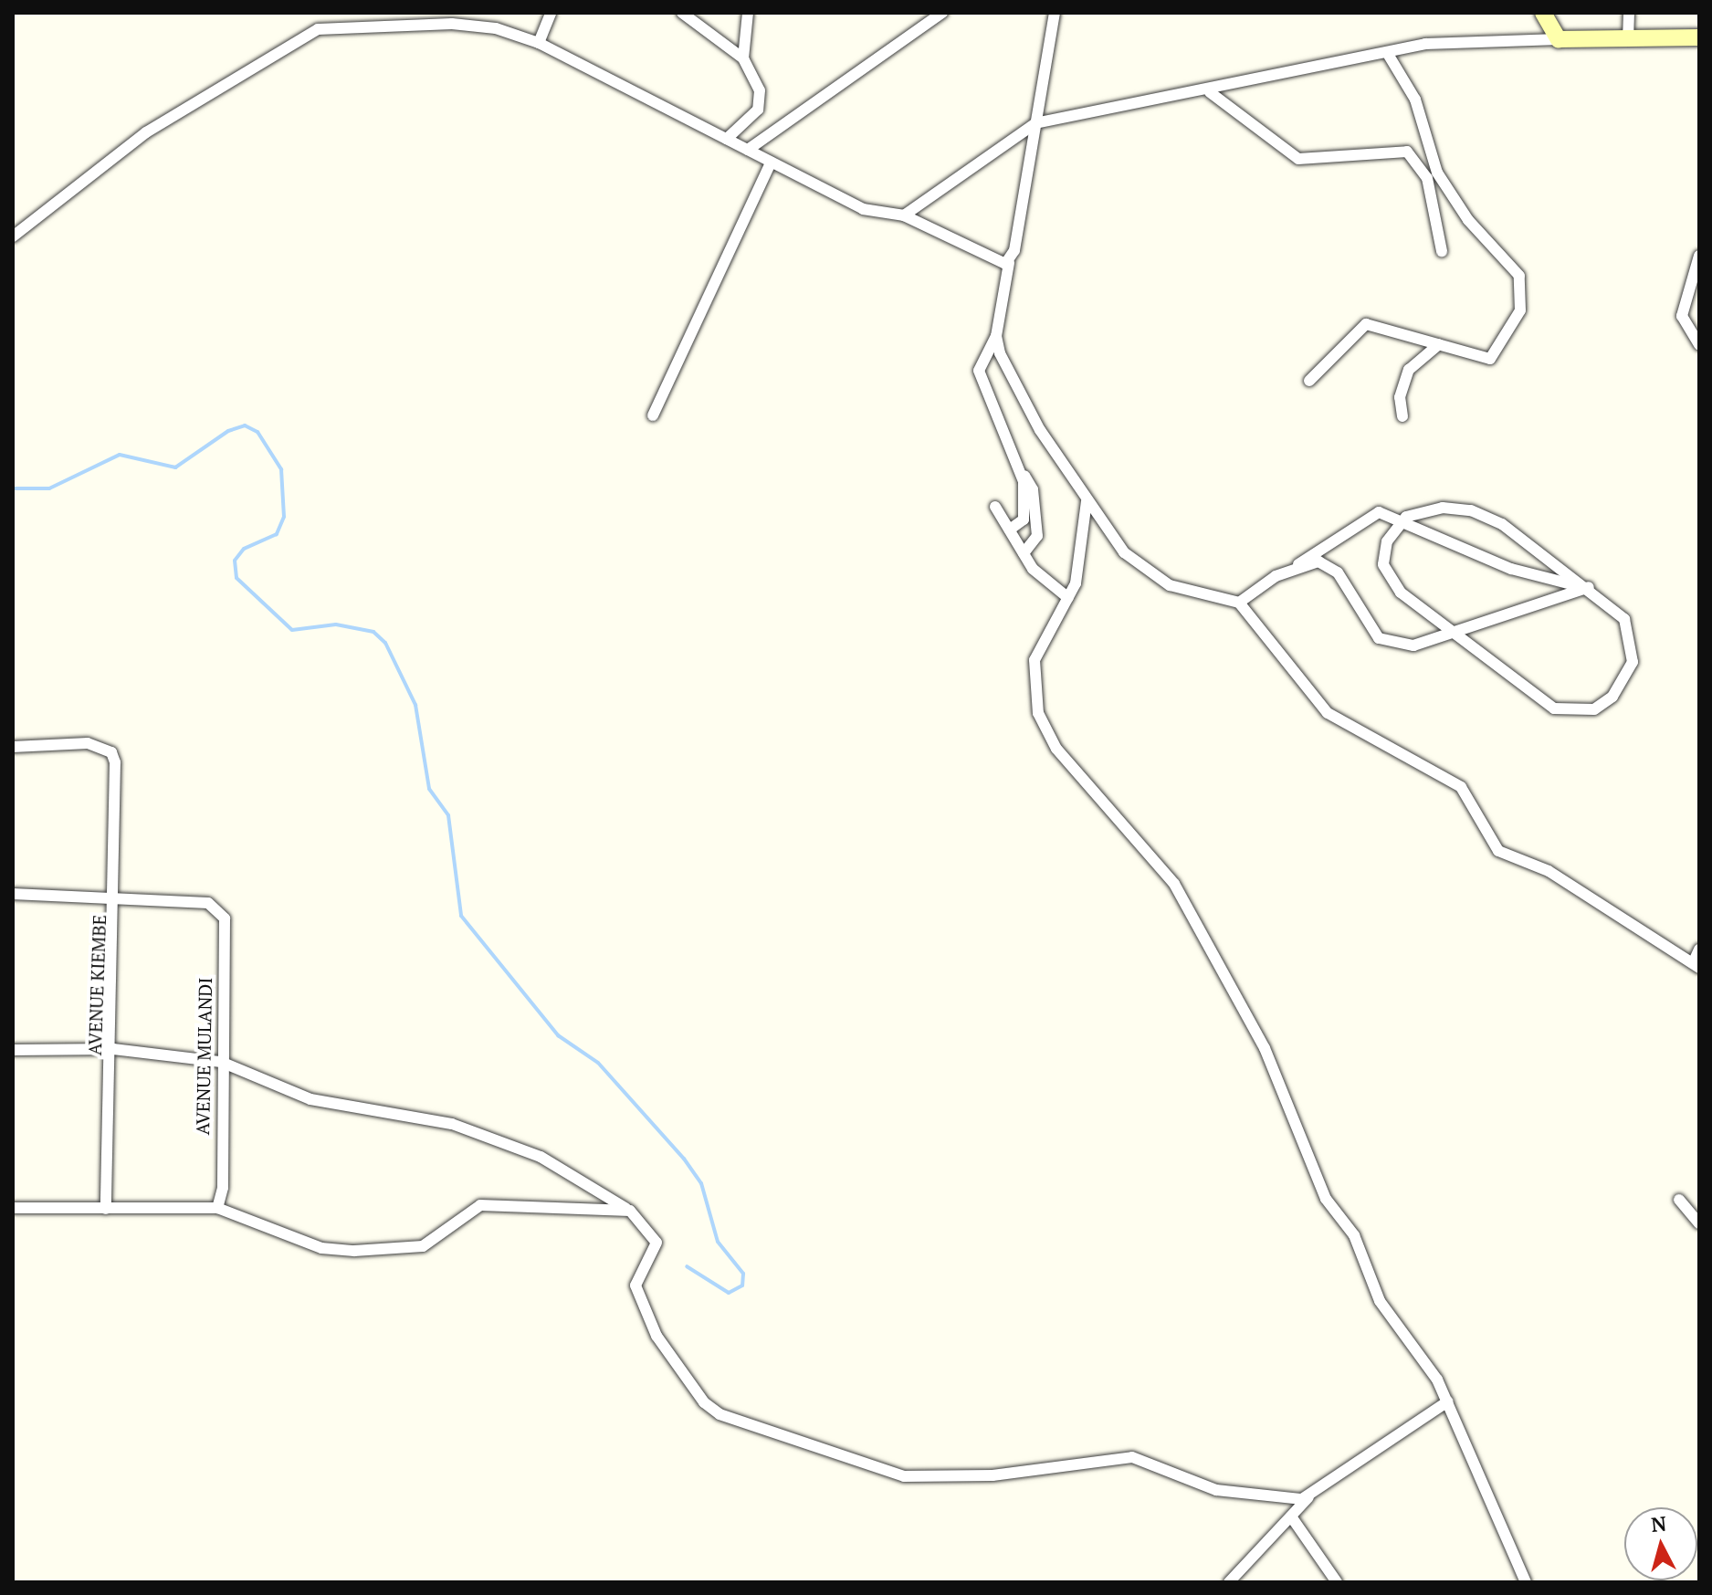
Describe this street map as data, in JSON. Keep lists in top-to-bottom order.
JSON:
{
  "streets": {
    "street": ["AVENUE KIEMBE", "AVENUE MULANDI"]
  },
  "crossings": [
    ["AVENUE KIEMBE", "AVENUE MULANDI"]
  ],
  "north": "top"
}
